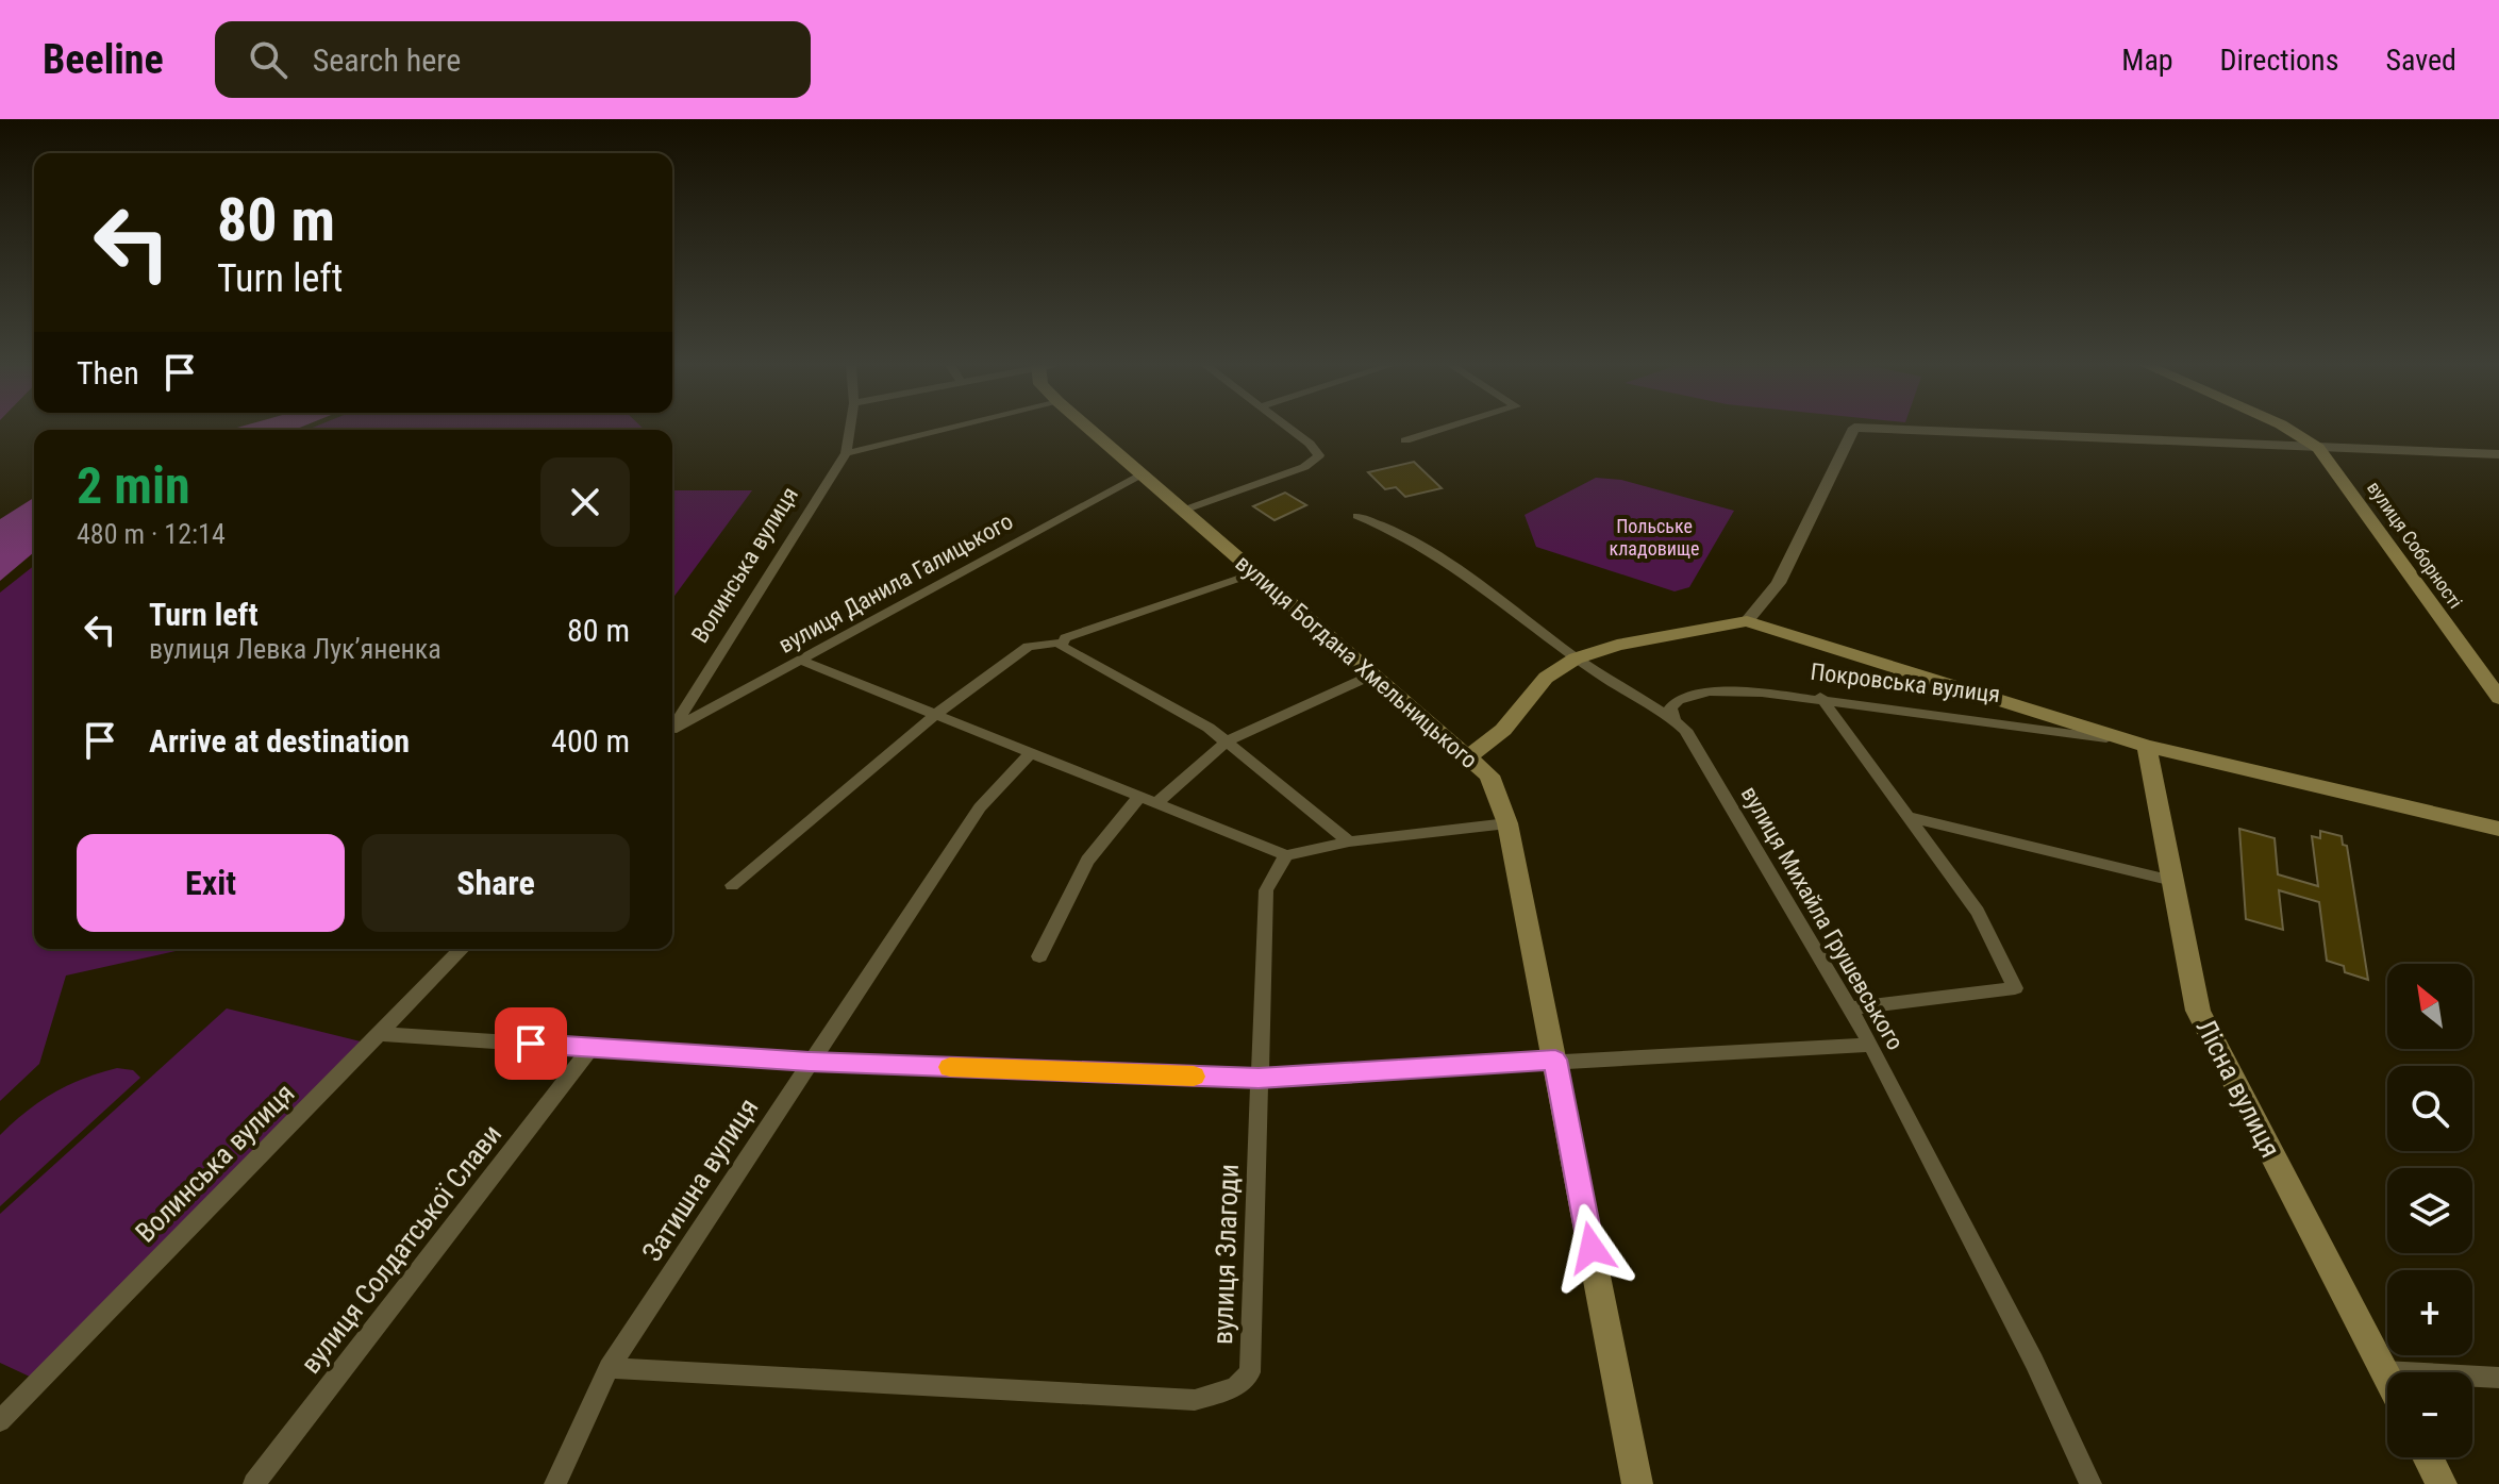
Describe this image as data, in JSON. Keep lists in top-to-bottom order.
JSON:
{
  "streets": {
    "main road": [
      "вулиця Соборності",
      "вулиця Богдана Хмельницького",
      "Покровська вулиця",
      "Лісна вулиця"
    ],
    "street": [
      "Волинська вулиця",
      "вулиця Данила Галицького",
      "вулиця Михайла Грушевського",
      "Затишна вулиця",
      "вулиця Солдатської Слави",
      "вулиця Злагоди"
    ]
  },
  "crossings": [
    ["вулиця Данила Галицького", "вулиця Богдана Хмельницького"],
    ["Покровська вулиця", "вулиця Михайла Грушевського"],
    ["Покровська вулиця", "Лісна вулиця"],
    ["Затишна вулиця", "вулиця Злагоди"]
  ],
  "parks": ["Польське кладовище"],
  "north": "top left",
  "page": {
    "header": "Beeline",
    "search": "Search here",
    "nav": ["Map", "Directions", "Saved"],
    "turn": ["80 m", "Turn left"],
    "then": "Then",
    "heading": ["2 min", "480 m · 12:14"],
    "list": [
      {
        "name": "Turn left",
        "note": "вулиця Левка Лукʼяненка",
        "value": "80 m"
      },
      {
        "name": "Arrive at destination",
        "value": "400 m"
      }
    ],
    "buttons": ["Exit", "Share"],
    "map_buttons": ["+", "−"]
  }
}
